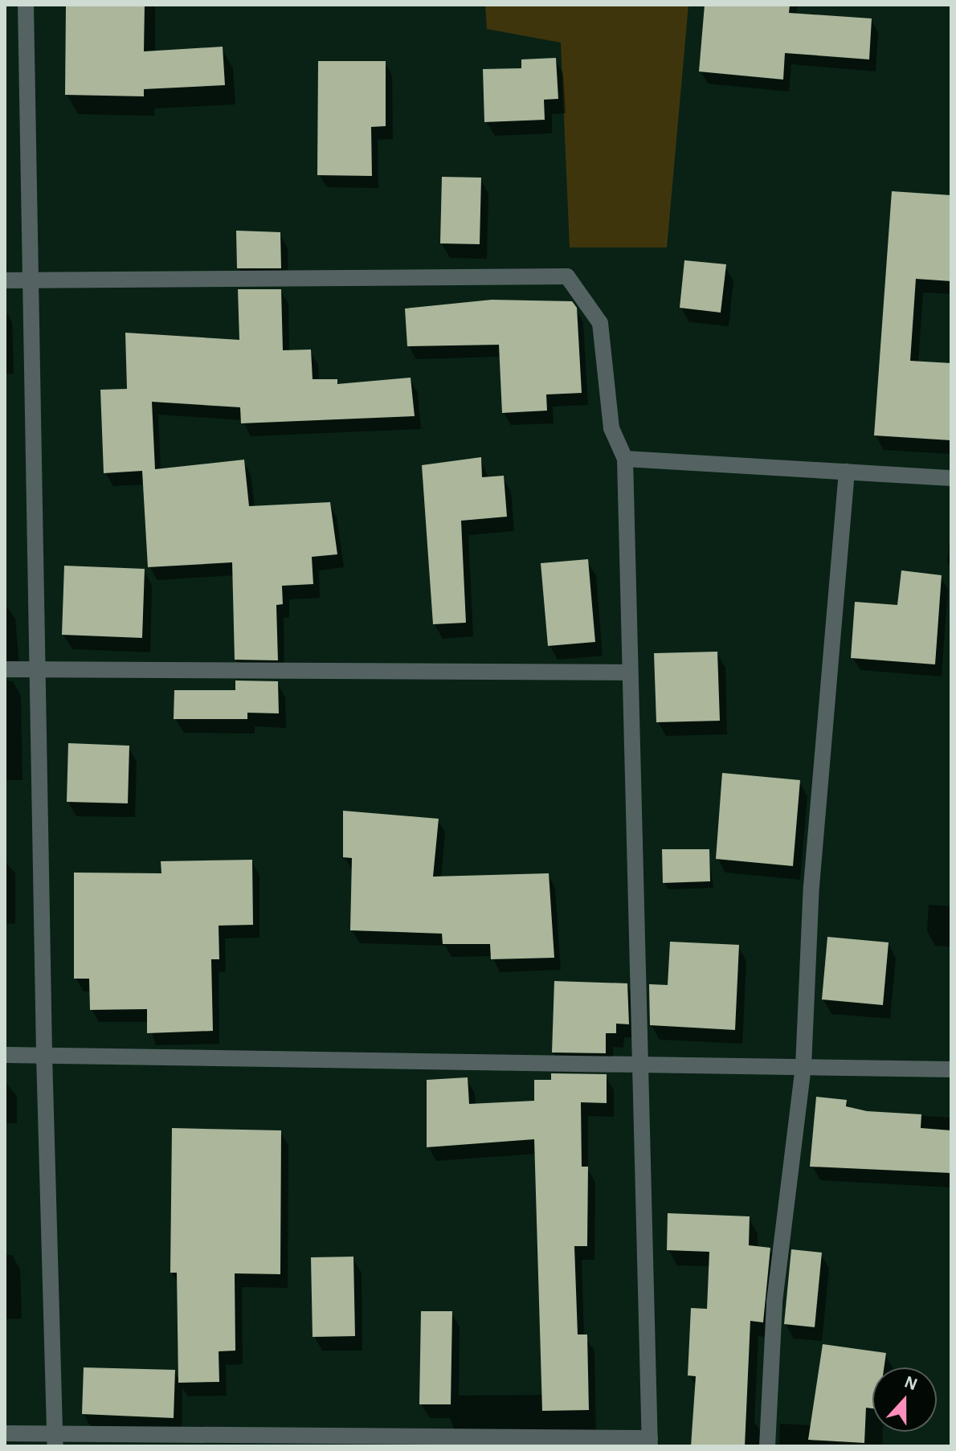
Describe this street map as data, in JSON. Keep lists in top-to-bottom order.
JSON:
{
  "north": "top"
}
